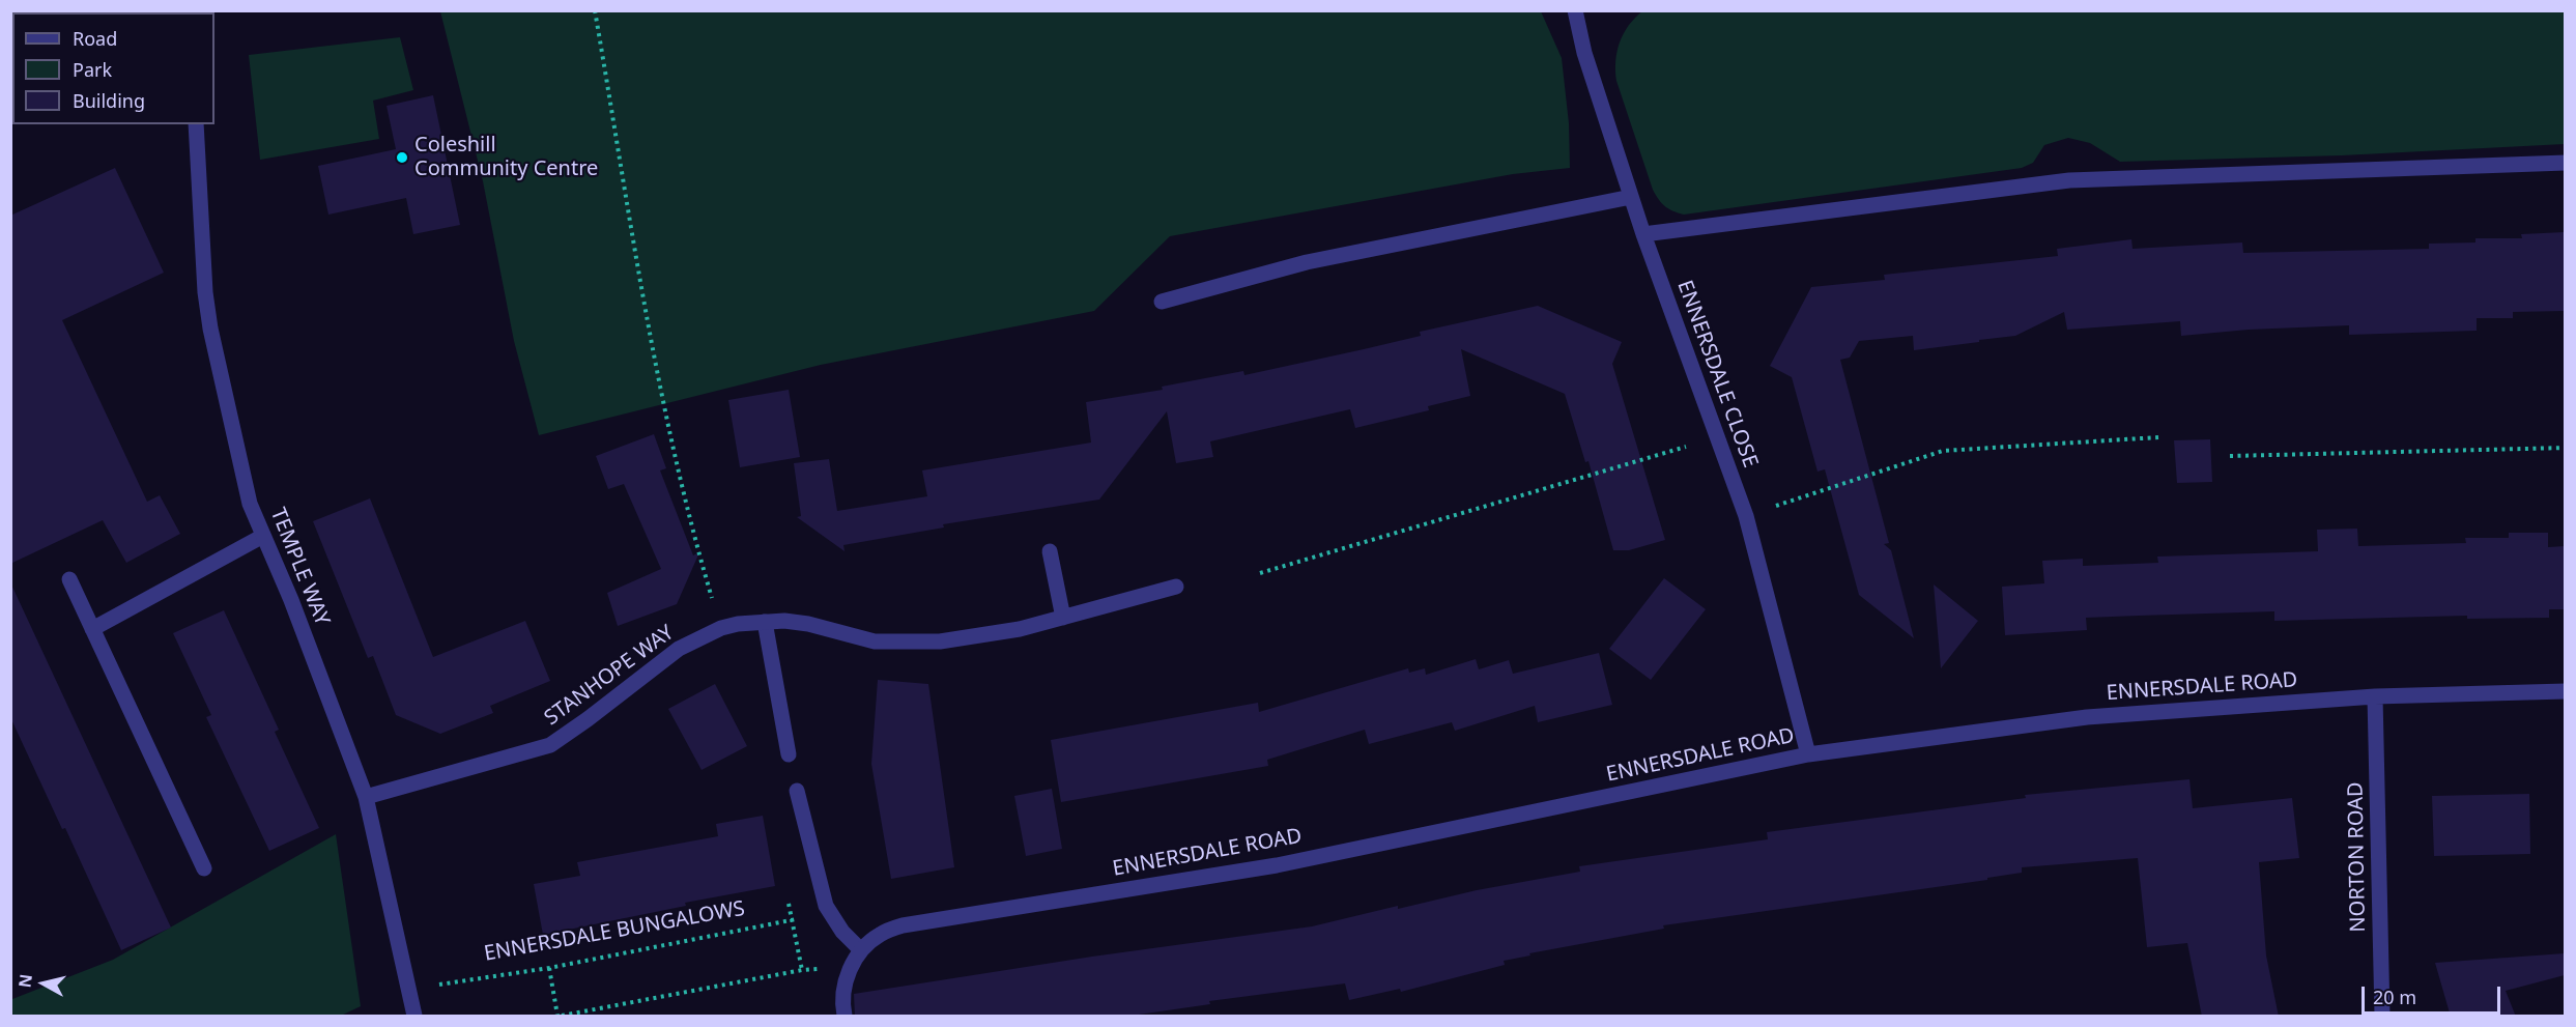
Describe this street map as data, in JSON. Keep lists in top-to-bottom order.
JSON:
{
  "streets": {
    "street": [
      "ENNERSDALE CLOSE",
      "TEMPLE WAY",
      "STANHOPE WAY",
      "ENNERSDALE ROAD",
      "NORTON ROAD"
    ],
    "path": ["ENNERSDALE BUNGALOWS"]
  },
  "crossings": [
    ["ENNERSDALE CLOSE", "ENNERSDALE ROAD"],
    ["TEMPLE WAY", "STANHOPE WAY"],
    ["TEMPLE WAY", "ENNERSDALE BUNGALOWS"],
    ["ENNERSDALE ROAD", "NORTON ROAD"]
  ],
  "places": ["Coleshill Community Centre"],
  "legend": ["Road", "Park", "Building"],
  "scale_bar": "20 m",
  "north": "left"
}
